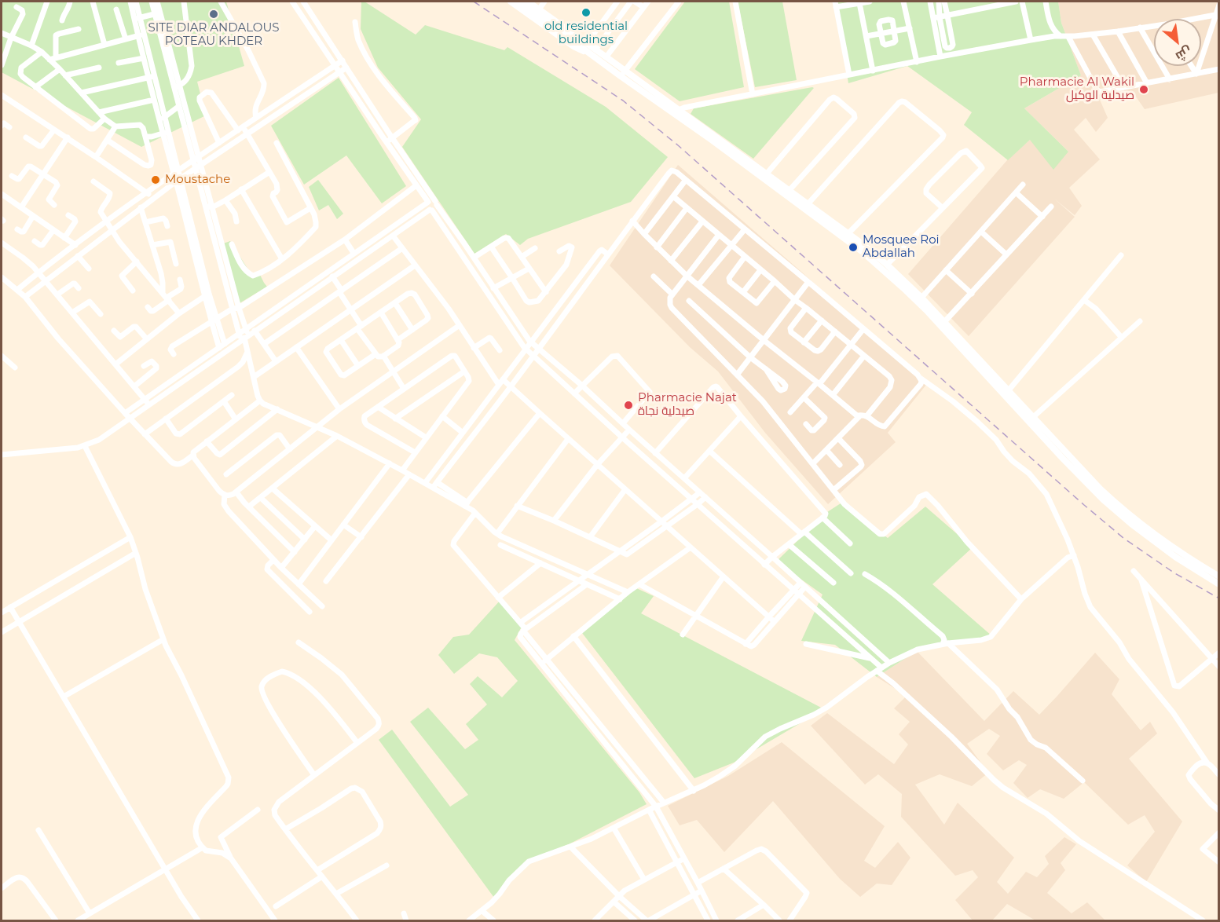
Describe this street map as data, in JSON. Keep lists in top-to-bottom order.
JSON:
{
  "places": [
    "old residential buildings",
    "SITE DIAR ANDALOUS POTEAU KHDER",
    "Pharmacie Al Wakil صيدلية الوكيل",
    "Moustache",
    "Mosquee Roi Abdallah",
    "Pharmacie Najat صيدلية نجاة"
  ],
  "north": "bottom right"
}
